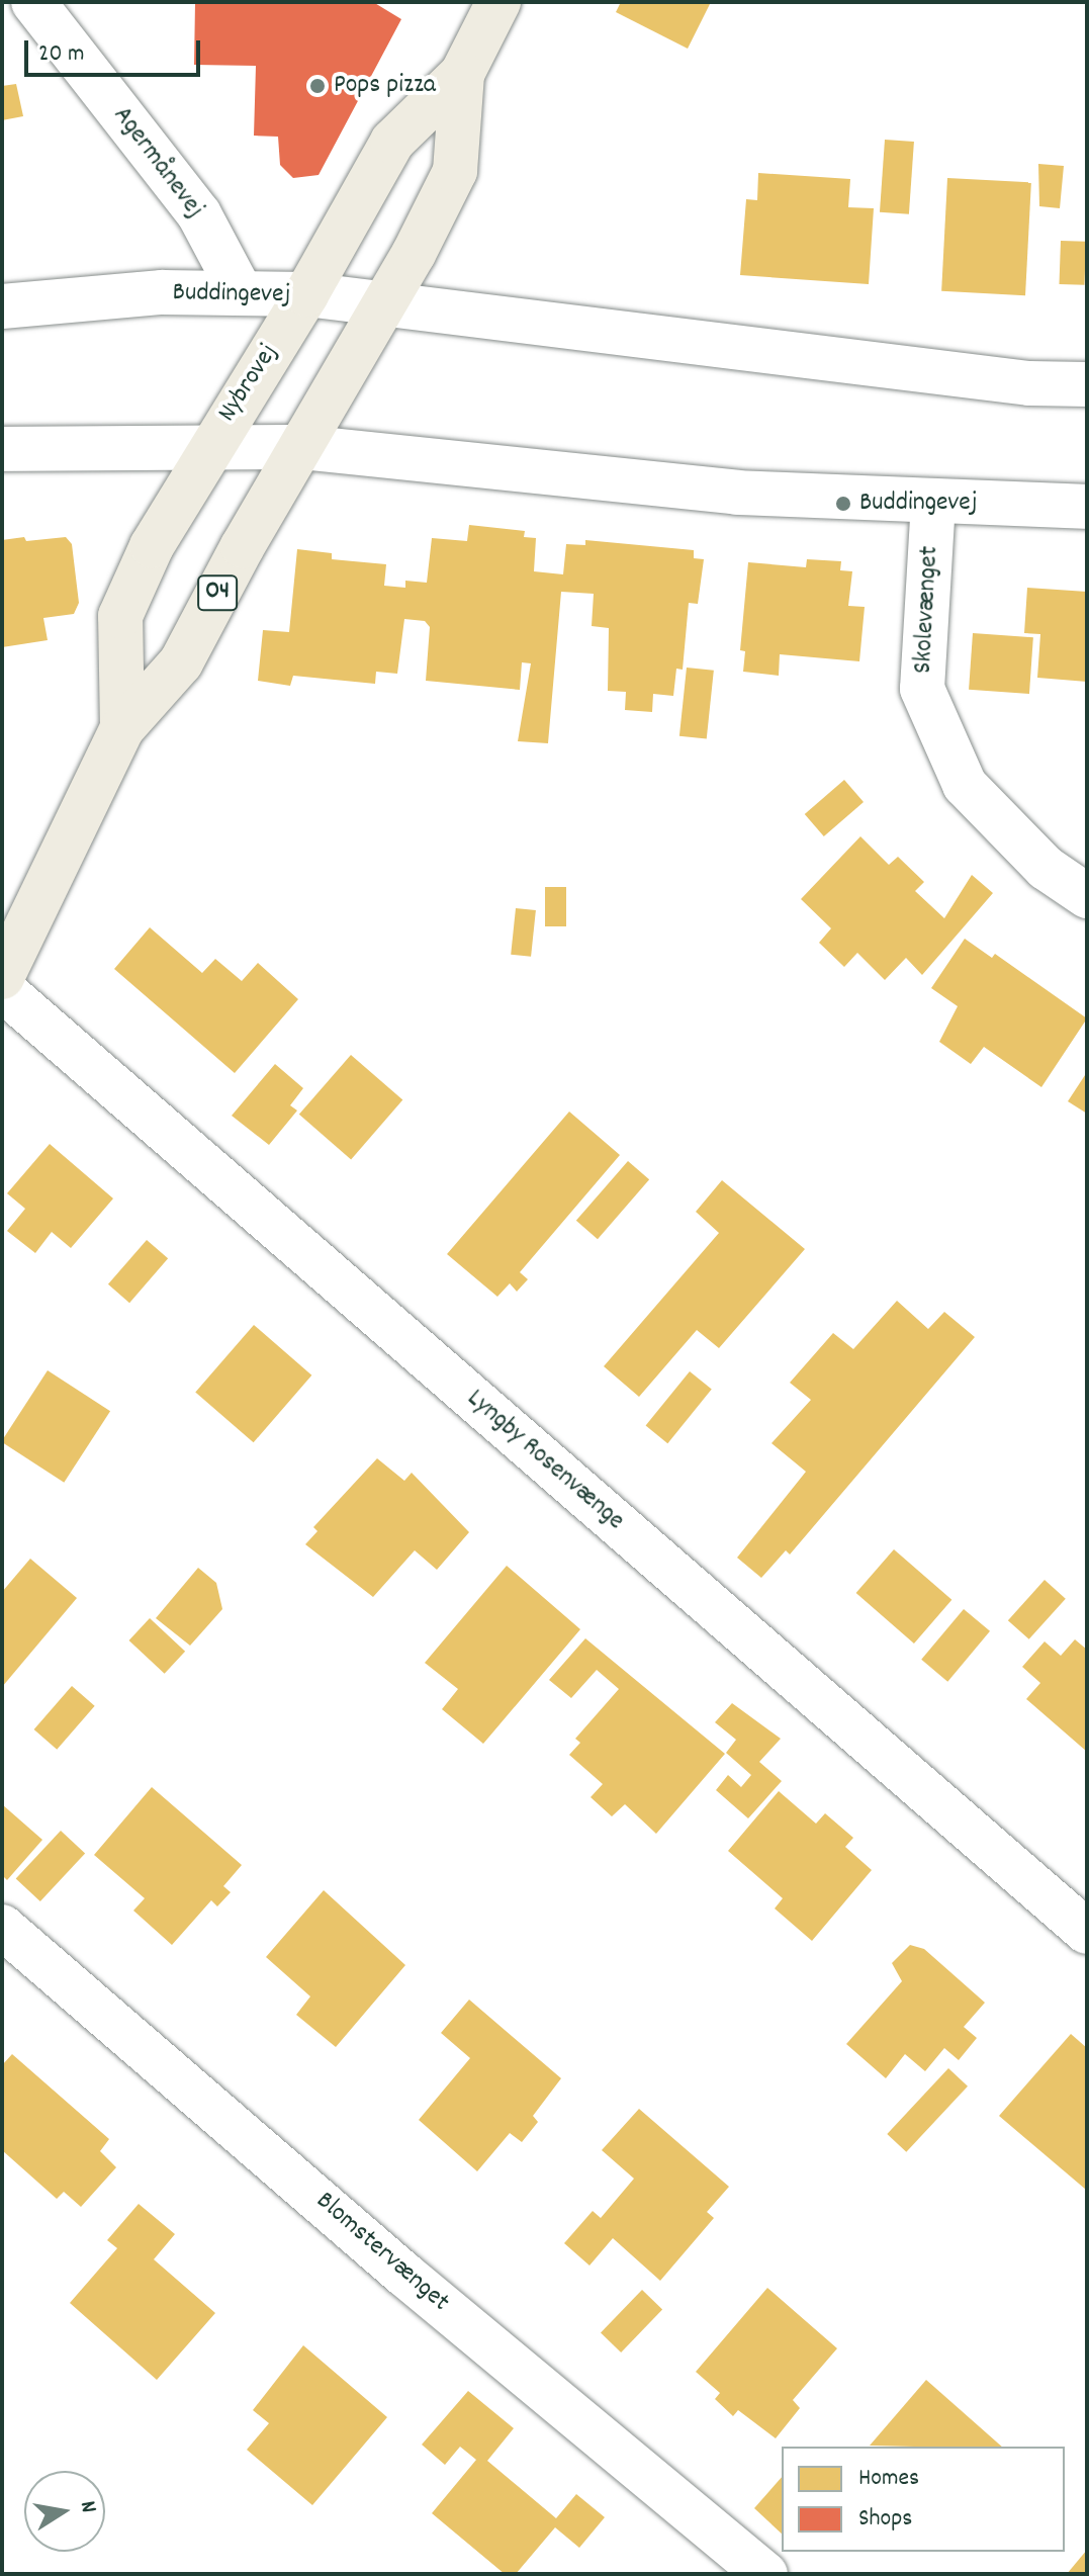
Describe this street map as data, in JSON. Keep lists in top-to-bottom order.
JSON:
{
  "streets": {
    "main road": ["Nybrovej", "O4"],
    "street": [
      "Agermånevej",
      "Buddingevej",
      "Skolevænget",
      "Lyngby Rosenvænge",
      "Blomstervænget"
    ]
  },
  "crossings": [
    ["Agermånevej", "Buddingevej"],
    ["Buddingevej", "Nybrovej"]
  ],
  "places": ["Pops pizza", "Buddingevej"],
  "legend": ["Homes", "Shops"],
  "scale_bar": "20 m",
  "north": "right"
}
